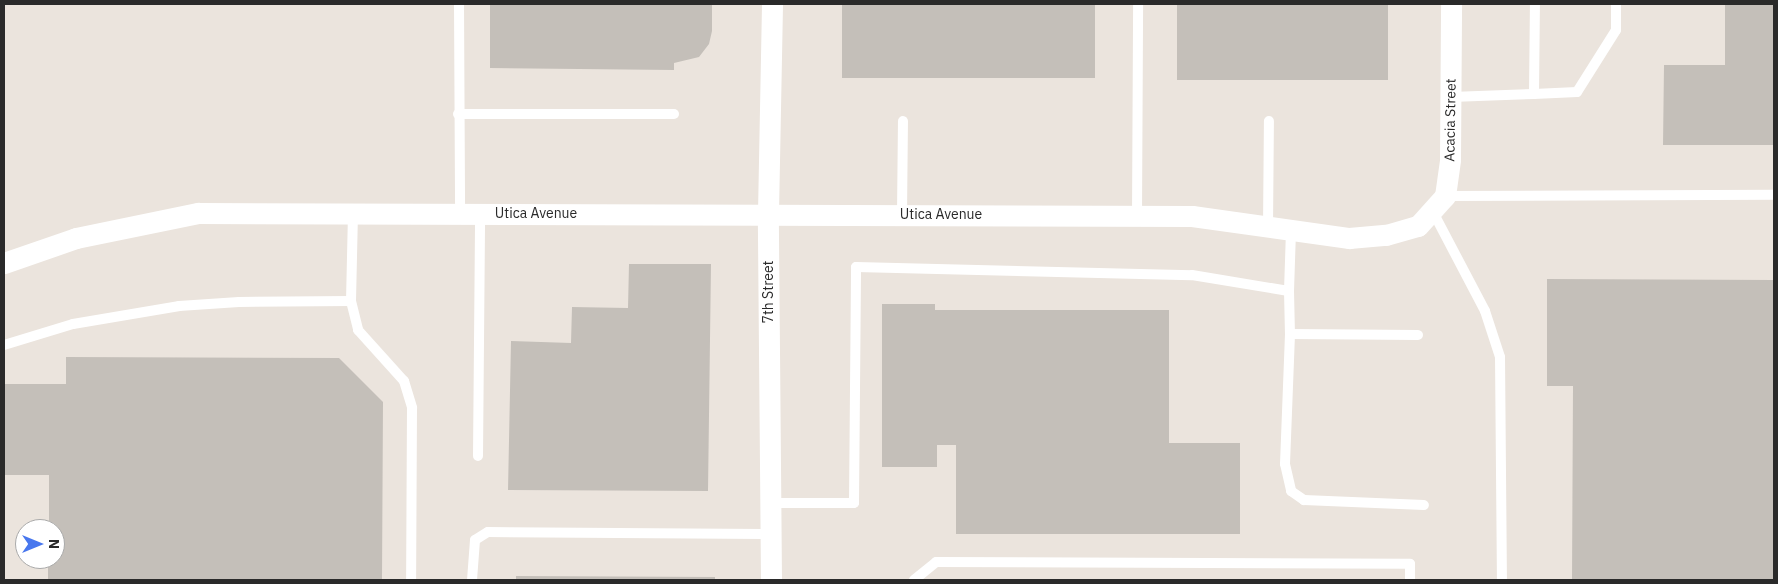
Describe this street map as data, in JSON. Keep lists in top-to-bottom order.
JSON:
{
  "streets": {
    "street": ["Acacia Street", "Utica Avenue", "7th Street"]
  },
  "crossings": [
    ["Acacia Street", "Utica Avenue"],
    ["Utica Avenue", "7th Street"]
  ],
  "north": "right"
}
